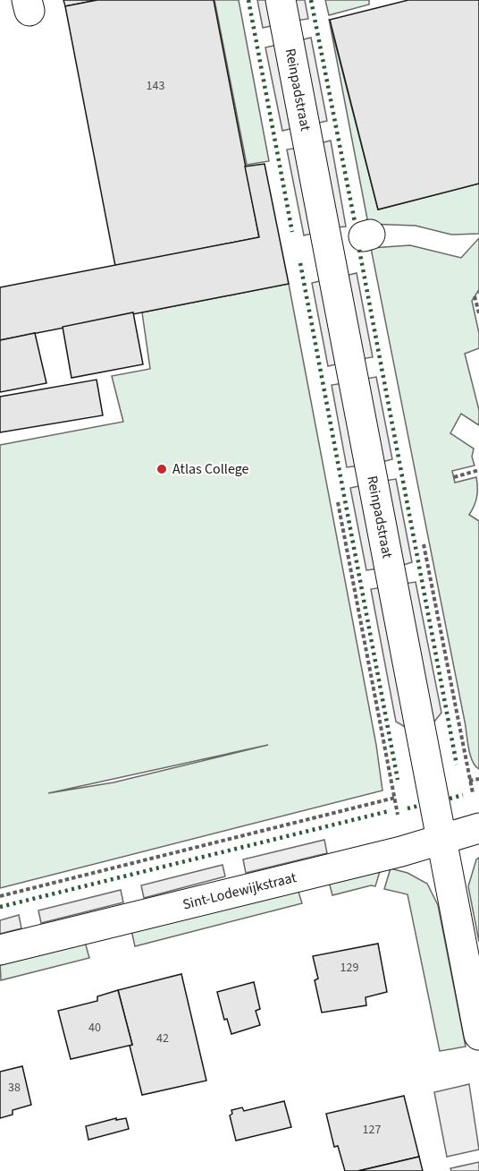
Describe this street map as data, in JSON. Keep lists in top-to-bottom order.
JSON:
{
  "streets": {
    "street": ["Reinpadstraat", "Sint-Lodewijkstraat"]
  },
  "crossings": [
    ["Reinpadstraat", "Sint-Lodewijkstraat"]
  ],
  "places": ["Atlas College"],
  "house_numbers": [
    "143",
    "129",
    "40",
    "42",
    "38",
    "127"
  ]
}
